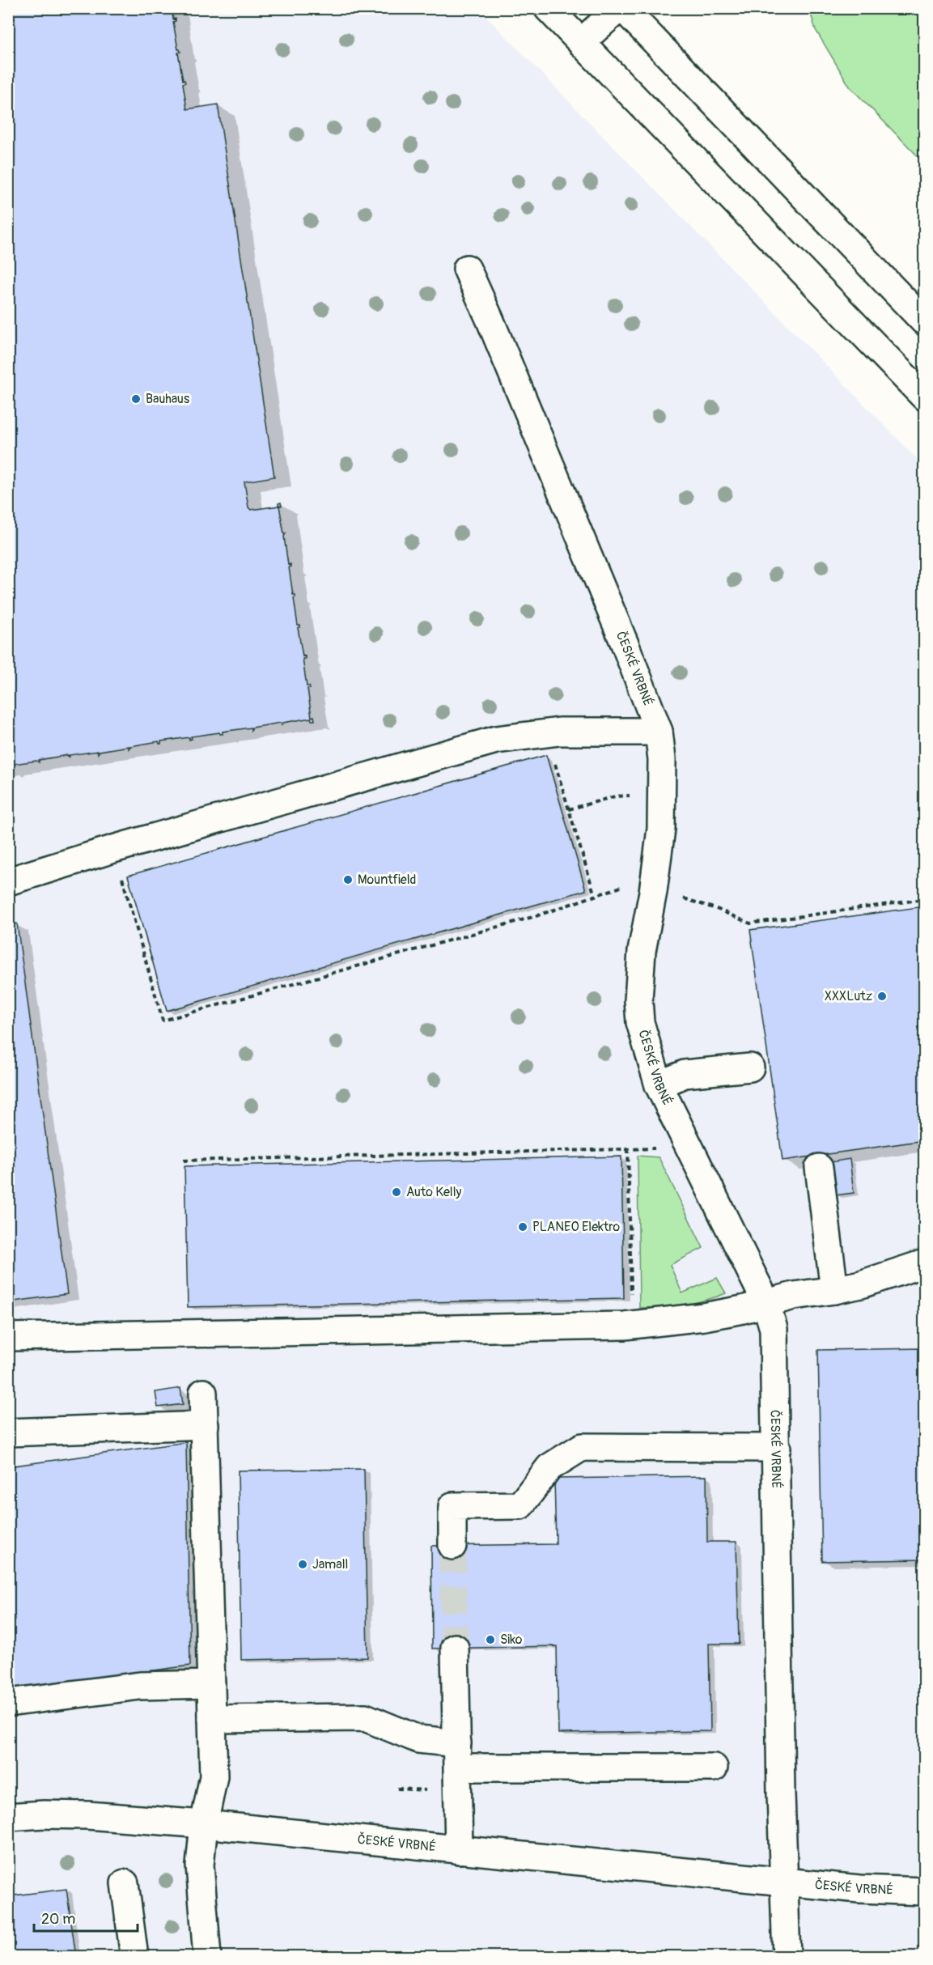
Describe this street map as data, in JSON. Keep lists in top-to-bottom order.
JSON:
{
  "streets": {
    "street": ["ČESKÉ VRBNÉ"]
  },
  "places": [
    "Bauhaus",
    "Mountfield",
    "XXXLutz",
    "Auto Kelly",
    "PLANEO Elektro",
    "Jamall",
    "Siko"
  ],
  "scale_bar": "20 m"
}
